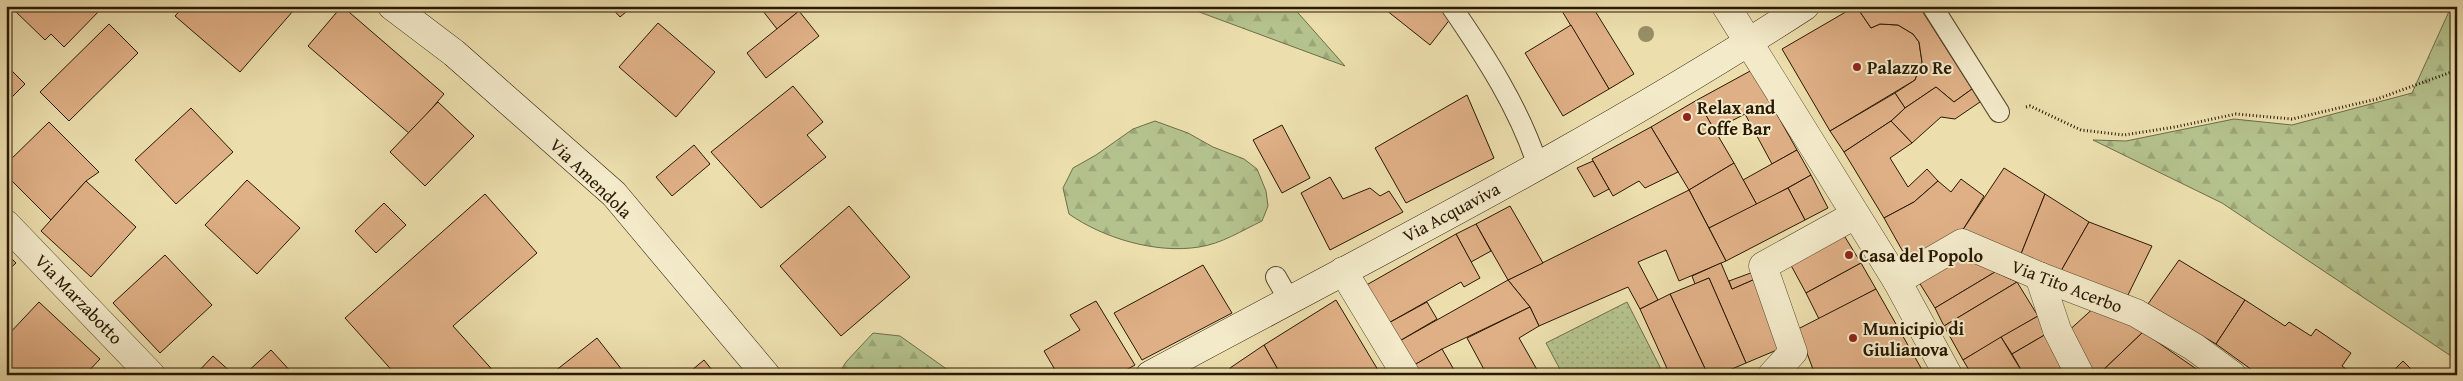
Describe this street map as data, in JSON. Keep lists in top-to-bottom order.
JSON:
{
  "streets": {
    "street": [
      "Via Amendola",
      "Via Acquaviva",
      "Via Tito Acerbo",
      "Via Marzabotto"
    ]
  },
  "places": [
    "Palazzo Re",
    "Relax and Coffe Bar",
    "Casa del Popolo",
    "Municipio di Giulianova"
  ]
}
